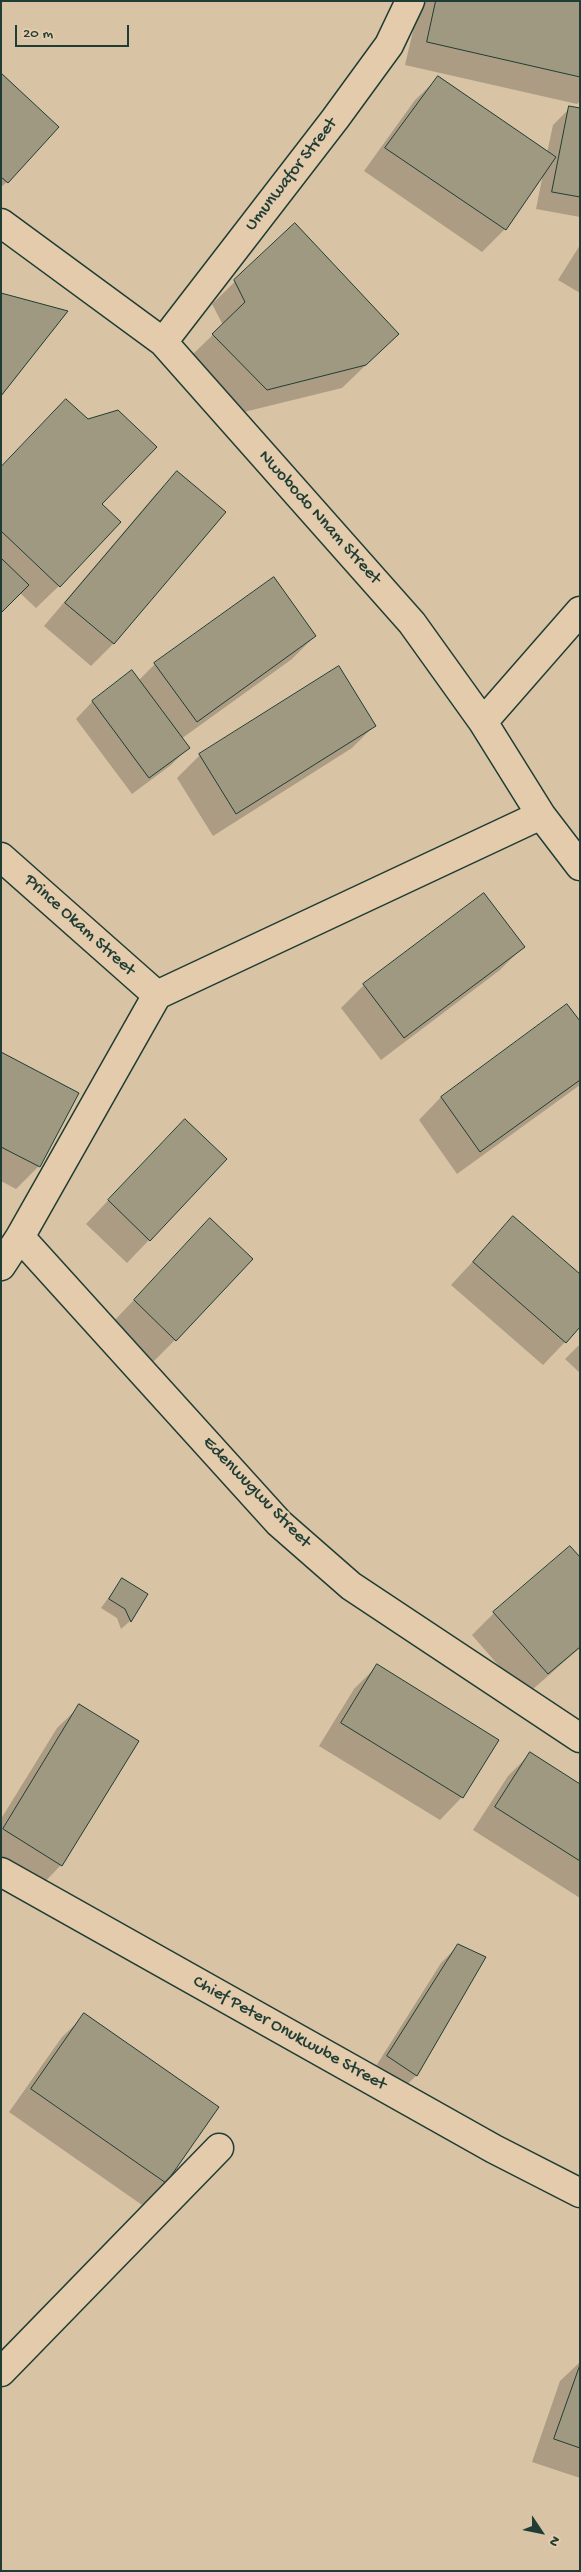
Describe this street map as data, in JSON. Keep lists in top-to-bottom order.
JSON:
{
  "streets": {
    "street": [
      "Umunwafor Street",
      "Nwobodo Nnam Street",
      "Prince Okam Street",
      "Edenwugwu Street",
      "Chief Peter Onukwube Street"
    ]
  },
  "crossings": [
    ["Umunwafor Street", "Nwobodo Nnam Street"]
  ],
  "scale_bar": "20 m",
  "north": "bottom right"
}
